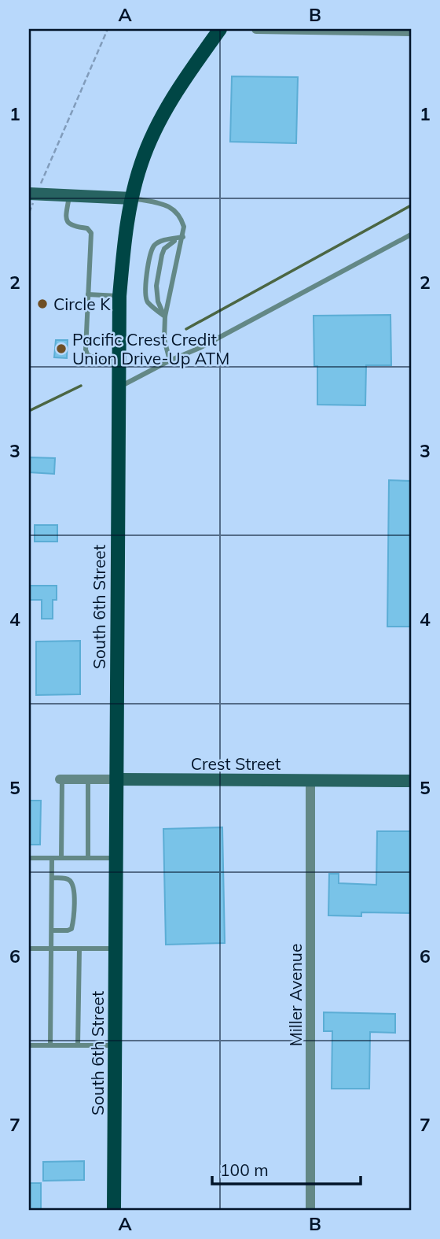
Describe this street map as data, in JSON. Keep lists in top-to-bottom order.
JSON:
{
  "streets": {
    "main road": ["South 6th Street"],
    "street": ["Crest Street", "Miller Avenue"]
  },
  "crossings": [
    ["South 6th Street", "Crest Street"],
    ["Crest Street", "Miller Avenue"]
  ],
  "places": ["Circle K", "Pacific Crest Credit Union Drive-Up ATM"],
  "scale_bar": "100 m",
  "grid": {
    "columns": ["A", "B"],
    "rows": [
      "1",
      "2",
      "3",
      "4",
      "5",
      "6",
      "7"
    ]
  }
}
